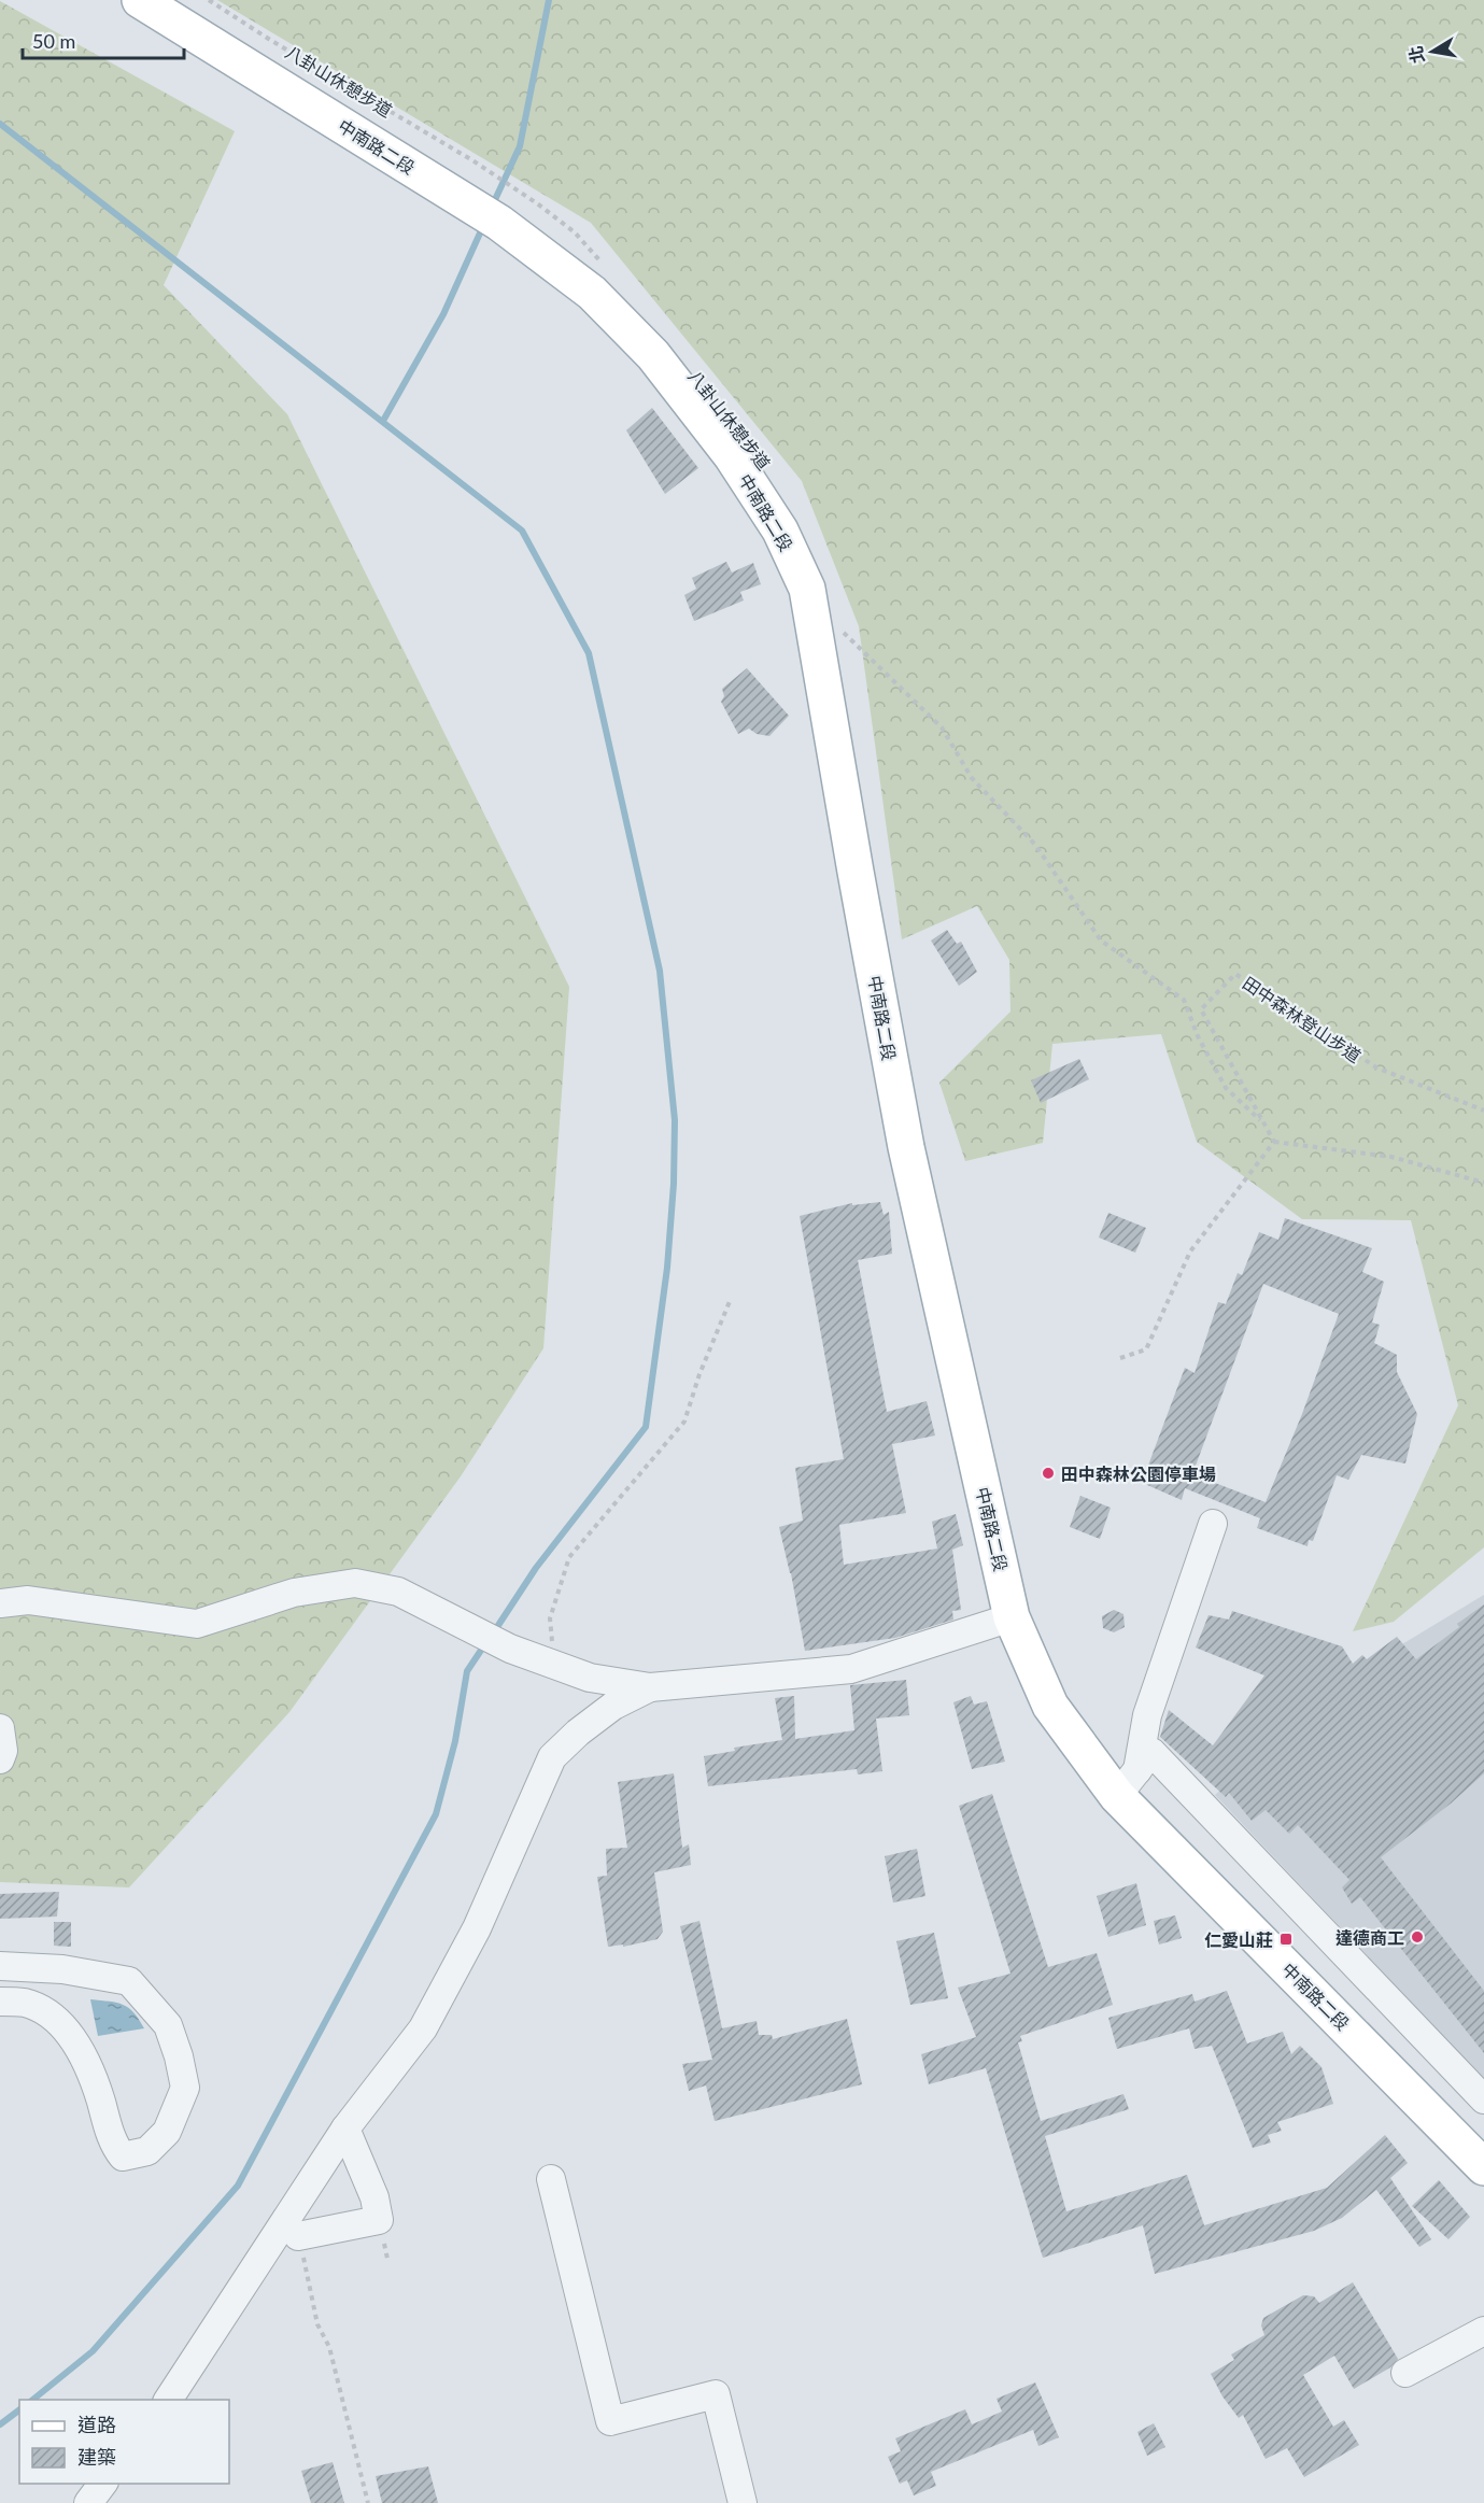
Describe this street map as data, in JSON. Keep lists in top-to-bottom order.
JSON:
{
  "streets": {
    "main road": ["中南路二段"],
    "path": ["八卦山休憩步道", "田中森林登山步道"]
  },
  "places": {
    "other": ["田中森林公園停車場", "達德商工"],
    "transit": ["仁愛山莊"]
  },
  "legend": ["道路", "建築"],
  "scale_bar": "50 m",
  "north": "left"
}
